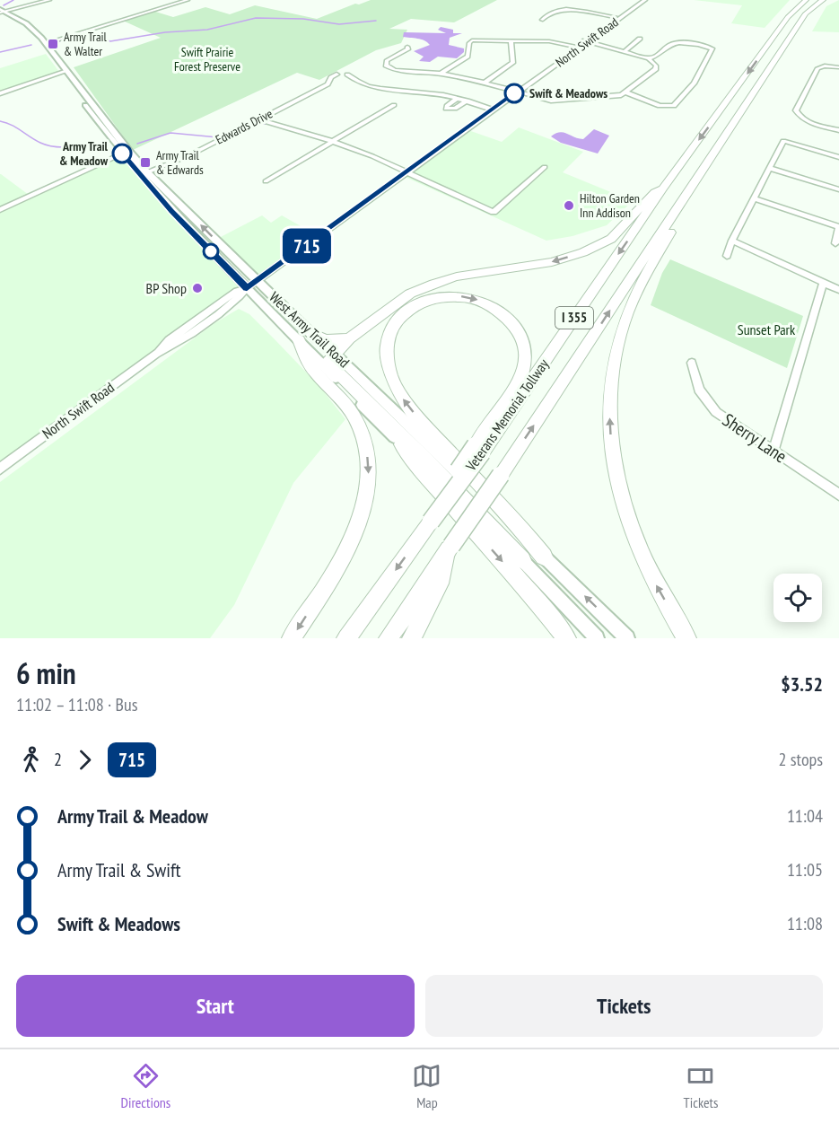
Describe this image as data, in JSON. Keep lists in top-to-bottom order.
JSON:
{
  "streets": {
    "highway": ["I 355", "Veterans Memorial Tollway"],
    "main road": ["West Army Trail Road"],
    "street": ["North Swift Road", "Edwards Drive", "Sherry Lane"]
  },
  "crossings": [
    ["North Swift Road", "West Army Trail Road"],
    ["Edwards Drive", "West Army Trail Road"],
    ["I 355", "Veterans Memorial Tollway"]
  ],
  "parks": ["Swift Prairie Forest Preserve", "Sunset Park"],
  "places": {
    "transit": ["Army Trail & Walter", "Army Trail & Edwards"],
    "other": [
      "Swift & Meadows",
      "Army Trail & Meadow",
      "Hilton Garden Inn Addison",
      "BP Shop"
    ]
  },
  "lines": ["bus line 715"],
  "page": {
    "on_map": "715",
    "heading": ["6 min", "11:02 – 11:08 · Bus", "$3.52"],
    "legs": ["2", "715", "2 stops"],
    "list": [
      {
        "name": "Army Trail & Meadow",
        "value": "11:04"
      },
      {
        "name": "Army Trail & Swift",
        "value": "11:05"
      },
      {
        "name": "Swift & Meadows",
        "value": "11:08"
      }
    ],
    "buttons": ["Start", "Tickets"],
    "tabs": ["Directions", "Map", "Tickets"]
  }
}
